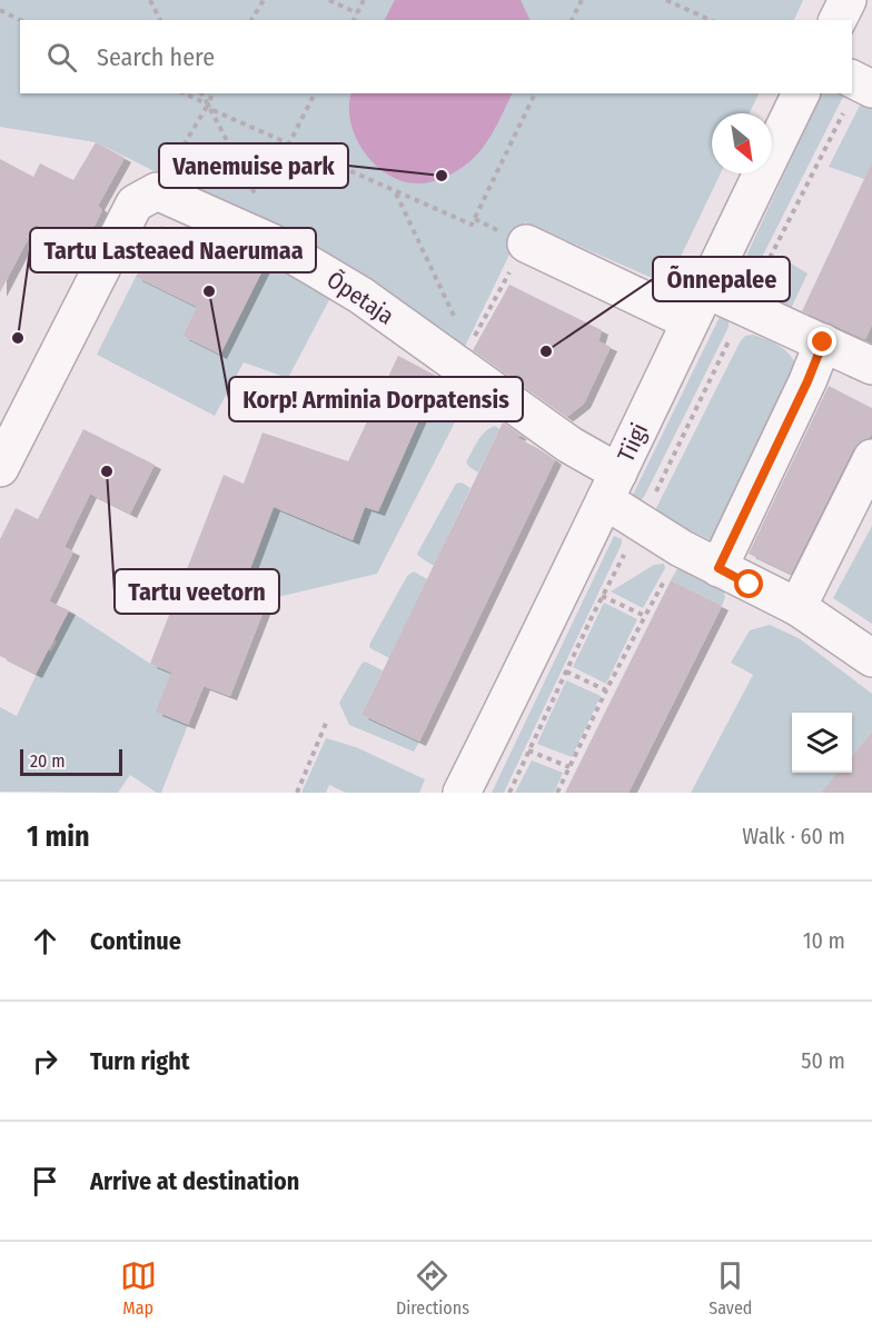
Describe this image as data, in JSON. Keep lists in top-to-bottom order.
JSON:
{
  "streets": {
    "street": ["Õpetaja", "Tiigi"]
  },
  "crossings": [
    ["Õpetaja", "Tiigi"]
  ],
  "places": [
    "Vanemuise park",
    "Korp! Arminia Dorpatensis",
    "Tartu Lasteaed Naerumaa",
    "Õnnepalee",
    "Tartu veetorn"
  ],
  "scale_bar": "20 m",
  "north": "bottom right",
  "page": {
    "search": "Search here",
    "scale": "20 m",
    "heading": ["1 min", "Walk · 60 m"],
    "list": [
      ["Continue", "10 m"],
      ["Turn right", "50 m"],
      "Arrive at destination"
    ],
    "nav": ["Map", "Directions", "Saved"]
  }
}
